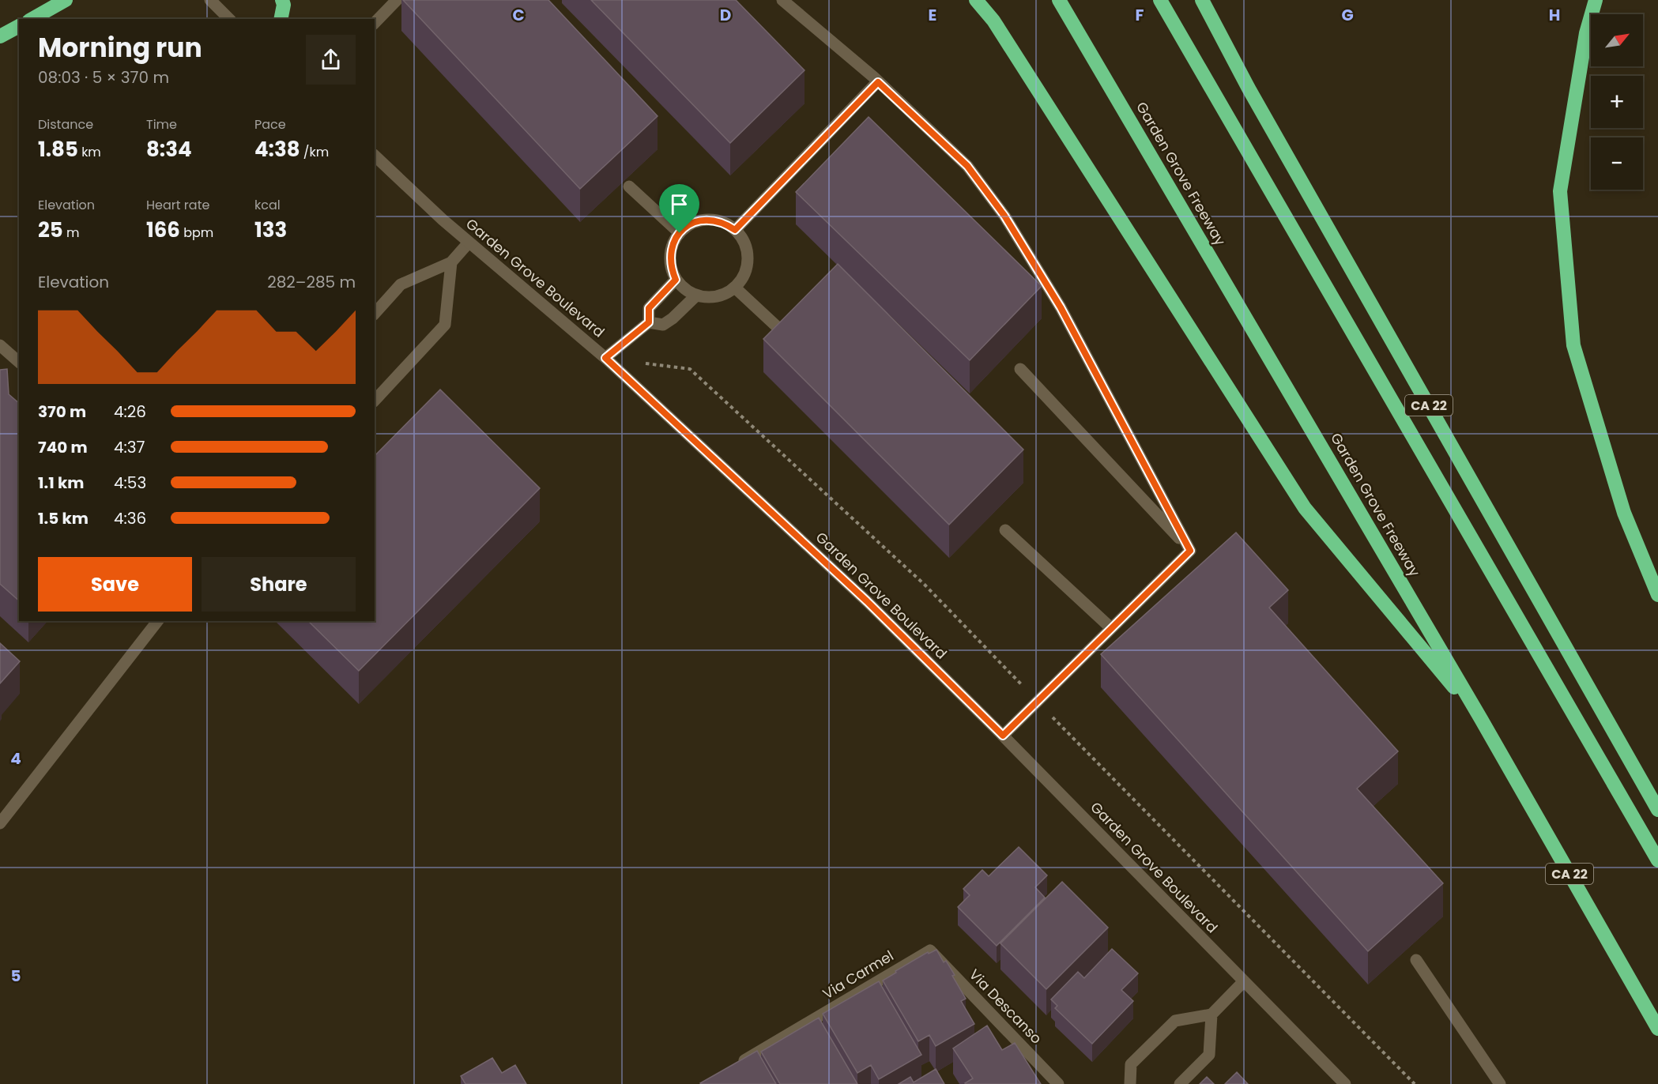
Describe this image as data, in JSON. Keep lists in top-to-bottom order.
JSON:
{
  "streets": {
    "highway": ["Garden Grove Freeway", "CA 22"],
    "main road": ["Garden Grove Boulevard", "Via Carmel", "Via Descanso"]
  },
  "crossings": [
    ["Via Carmel", "Via Descanso"]
  ],
  "north": "top right",
  "page": {
    "map_buttons": ["+", "−"],
    "heading": ["Morning run", "08:03 · 5 × 370 m"],
    "stats": [
      ["Distance", "1.85 km"],
      ["Time", "8:34"],
      ["Pace", "4:38 /km"],
      ["Elevation", "25 m"],
      ["Heart rate", "166 bpm"],
      ["kcal", "133"]
    ],
    "chart": ["Elevation", "282–285 m"],
    "list": [
      {
        "name": "370 m",
        "note": "4:26"
      },
      {
        "name": "740 m",
        "note": "4:37"
      },
      {
        "name": "1.1 km",
        "note": "4:53"
      },
      {
        "name": "1.5 km",
        "note": "4:36"
      }
    ],
    "buttons": ["Save", "Share"]
  },
  "grid": {
    "columns": [
      "C",
      "D",
      "E",
      "F",
      "G",
      "H"
    ],
    "rows": ["4", "5"]
  }
}
